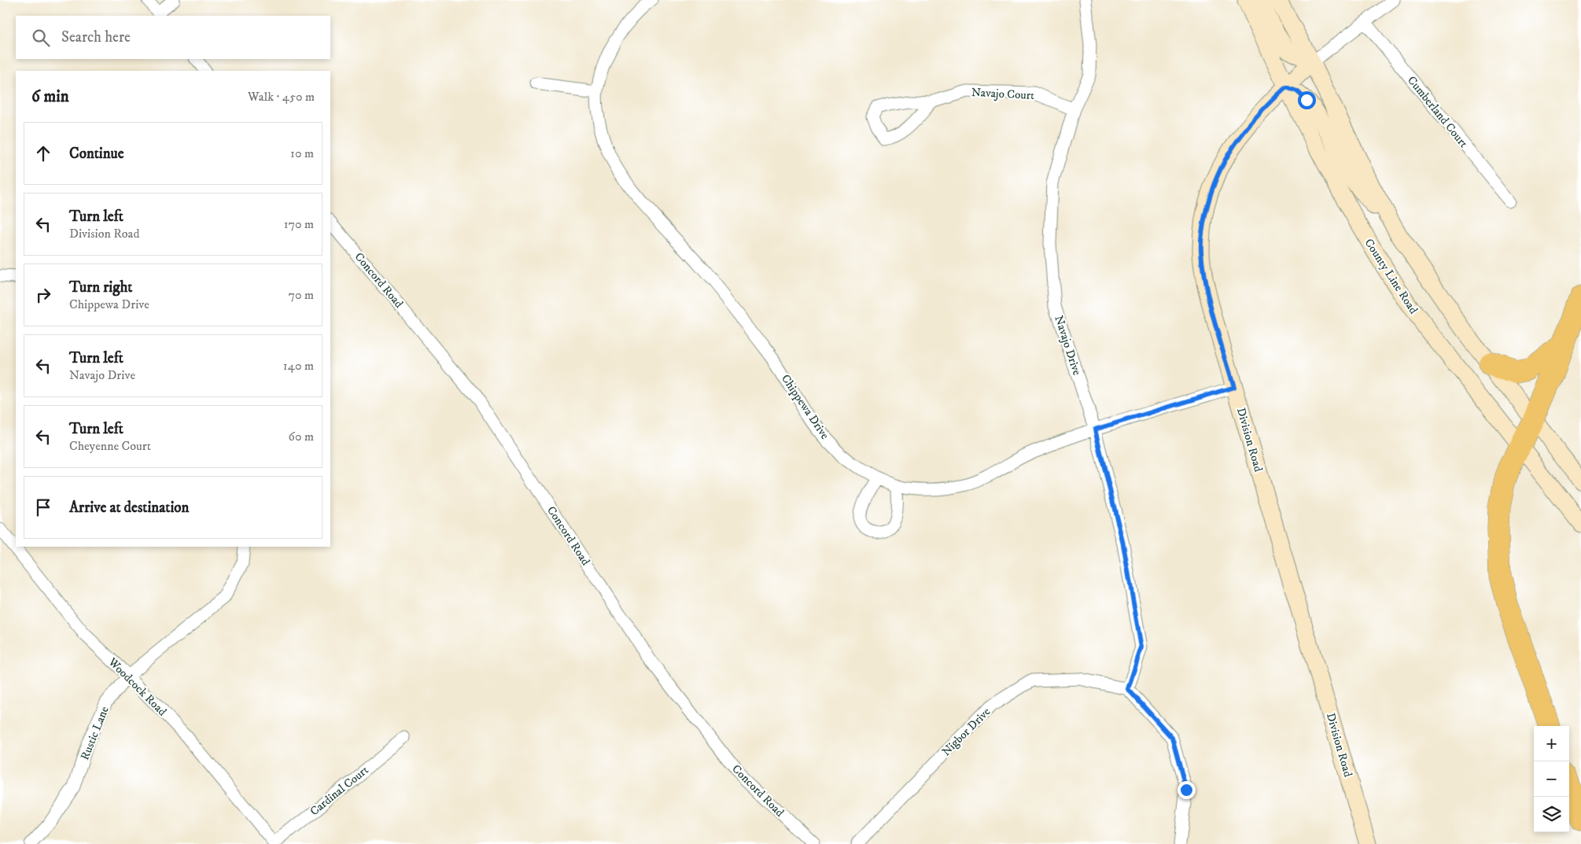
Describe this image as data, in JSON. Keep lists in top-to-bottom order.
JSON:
{
  "streets": {
    "main road": ["County Line Road", "Division Road"],
    "street": [
      "Navajo Court",
      "Cumberland Court",
      "Concord Road",
      "Navajo Drive",
      "Chippewa Drive",
      "Woodcock Road",
      "Nigbor Drive",
      "Rustic Lane",
      "Cardinal Court"
    ]
  },
  "crossings": [
    ["Navajo Court", "Navajo Drive"],
    ["County Line Road", "Division Road"],
    ["Navajo Drive", "Chippewa Drive"],
    ["Navajo Drive", "Nigbor Drive"],
    ["Chippewa Drive", "Division Road"],
    ["Woodcock Road", "Rustic Lane"],
    ["Woodcock Road", "Cardinal Court"]
  ],
  "page": {
    "search": "Search here",
    "heading": ["6 min", "Walk · 450 m"],
    "list": [
      ["Continue", "10 m"],
      ["Turn left", "Division Road", "170 m"],
      ["Turn right", "Chippewa Drive", "70 m"],
      ["Turn left", "Navajo Drive", "140 m"],
      ["Turn left", "Cheyenne Court", "60 m"],
      "Arrive at destination"
    ],
    "map_buttons": ["+", "−"]
  }
}
